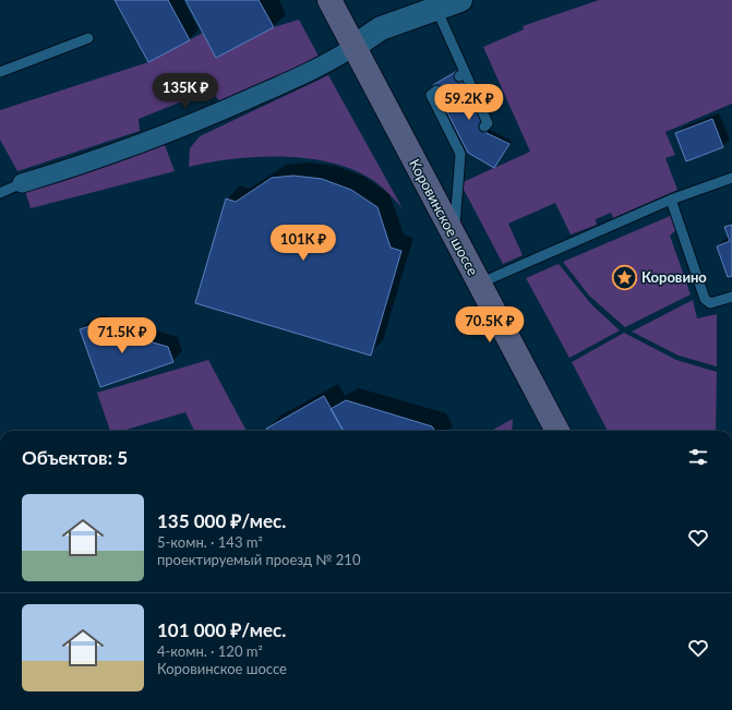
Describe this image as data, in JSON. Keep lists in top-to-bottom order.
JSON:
{
  "streets": {
    "main road": ["Коровинское шоссе"]
  },
  "places": {
    "place": ["Коровино"]
  },
  "page": {
    "price": [
      "135K ₽",
      "59.2K ₽",
      "101K ₽",
      "70.5K ₽",
      "71.5K ₽"
    ],
    "heading": "Объектов: 5",
    "list": [
      {
        "name": "135 000 ₽/мес.",
        "note": "5-комн. · 143 m² · проектируемый проезд № 210"
      },
      {
        "name": "101 000 ₽/мес.",
        "note": "4-комн. · 120 m² · Коровинское шоссе"
      }
    ]
  }
}
